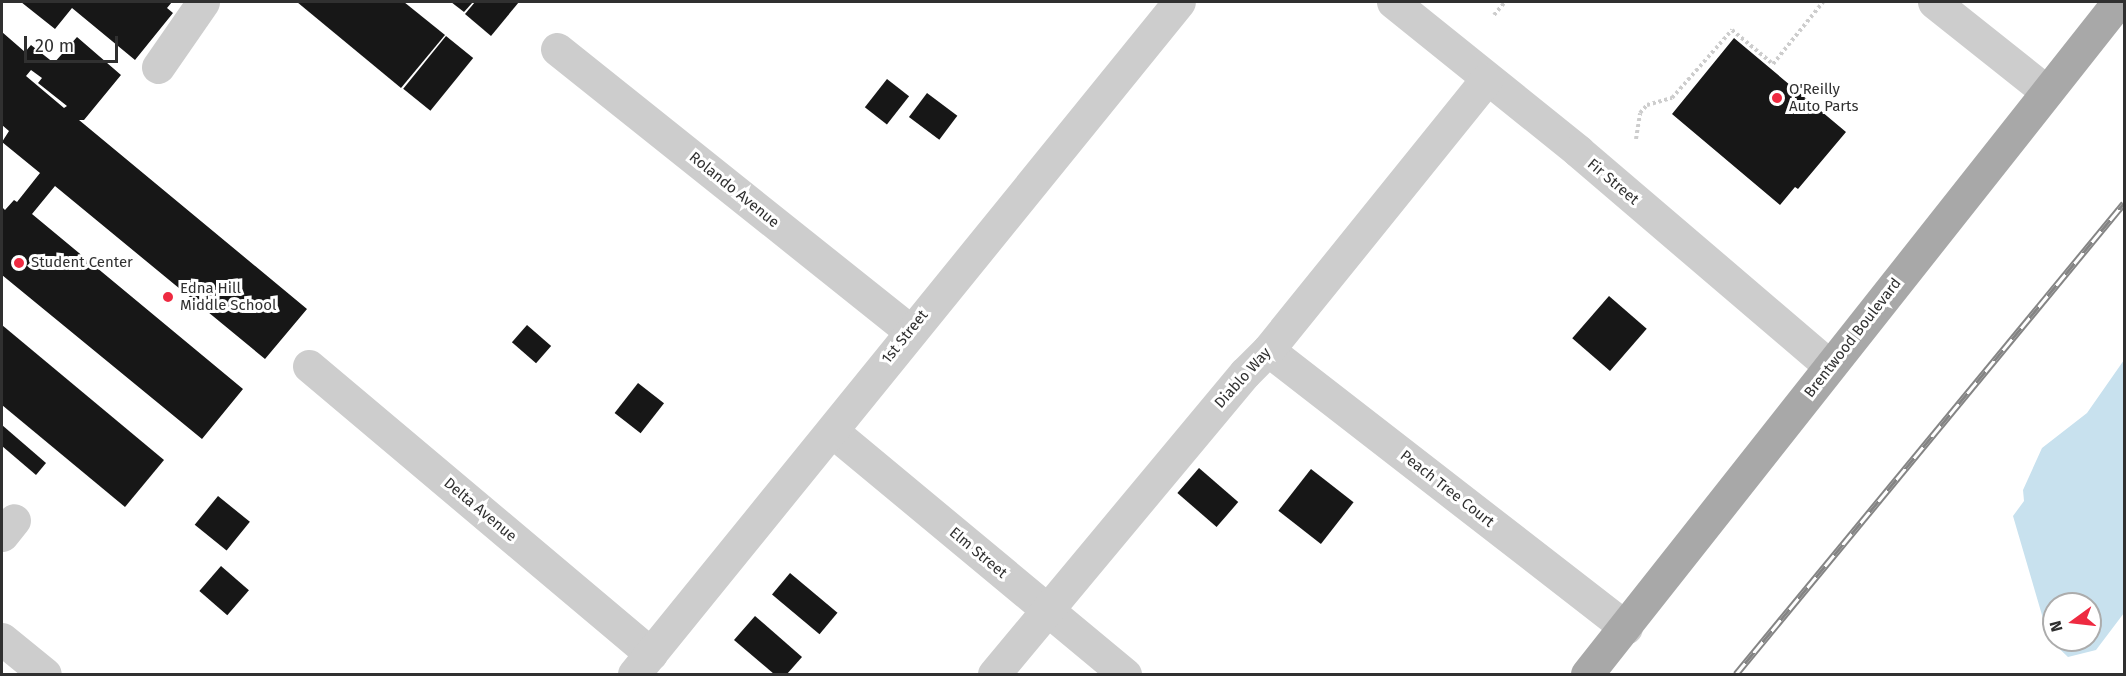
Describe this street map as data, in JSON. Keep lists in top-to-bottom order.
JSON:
{
  "streets": {
    "main road": ["Brentwood Boulevard"],
    "street": [
      "Fir Street",
      "Rolando Avenue",
      "1st Street",
      "Diablo Way",
      "Peach Tree Court",
      "Delta Avenue",
      "Elm Street"
    ]
  },
  "crossings": [
    ["Fir Street", "Brentwood Boulevard"],
    ["Fir Street", "Diablo Way"],
    ["Rolando Avenue", "1st Street"],
    ["1st Street", "Delta Avenue"],
    ["1st Street", "Elm Street"],
    ["Brentwood Boulevard", "Peach Tree Court"],
    ["Diablo Way", "Peach Tree Court"],
    ["Diablo Way", "Elm Street"]
  ],
  "places": ["O'Reilly Auto Parts", "Student Center", "Edna Hill Middle School"],
  "scale_bar": "20 m",
  "north": "left"
}
